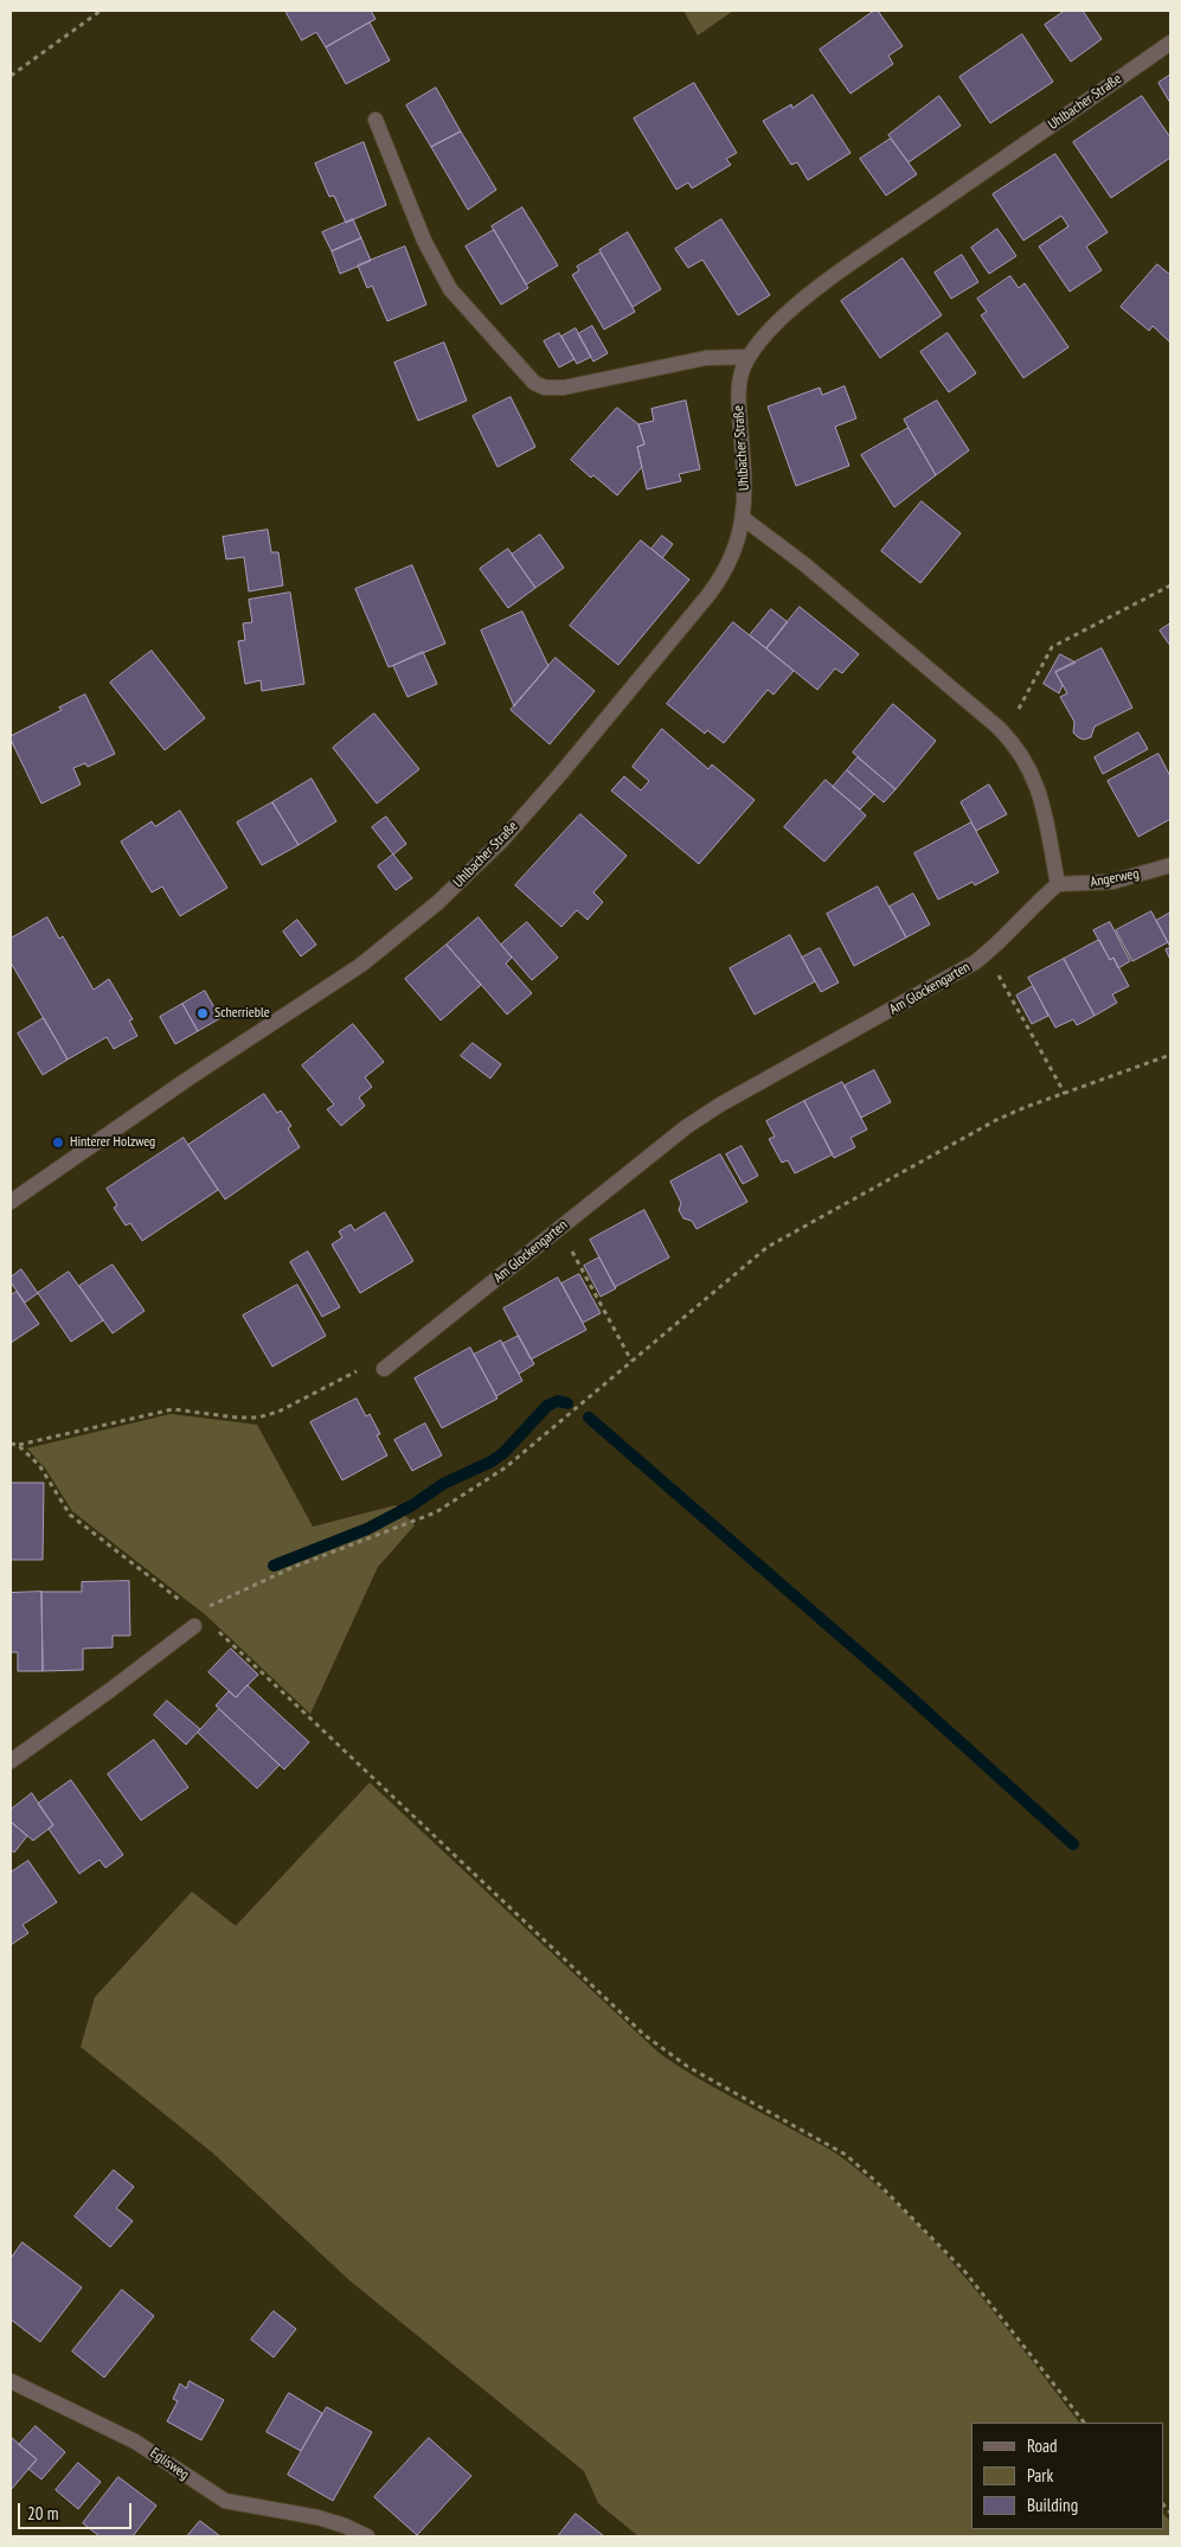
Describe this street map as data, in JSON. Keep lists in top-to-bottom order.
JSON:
{
  "streets": {
    "street": [
      "Uhlbacher Straße",
      "Angerweg",
      "Am Glockengarten",
      "Eglisweg"
    ]
  },
  "crossings": [
    ["Angerweg", "Am Glockengarten"]
  ],
  "places": ["Scherrieble", "Hinterer Holzweg"],
  "legend": ["Road", "Park", "Building"],
  "scale_bar": "20 m"
}
